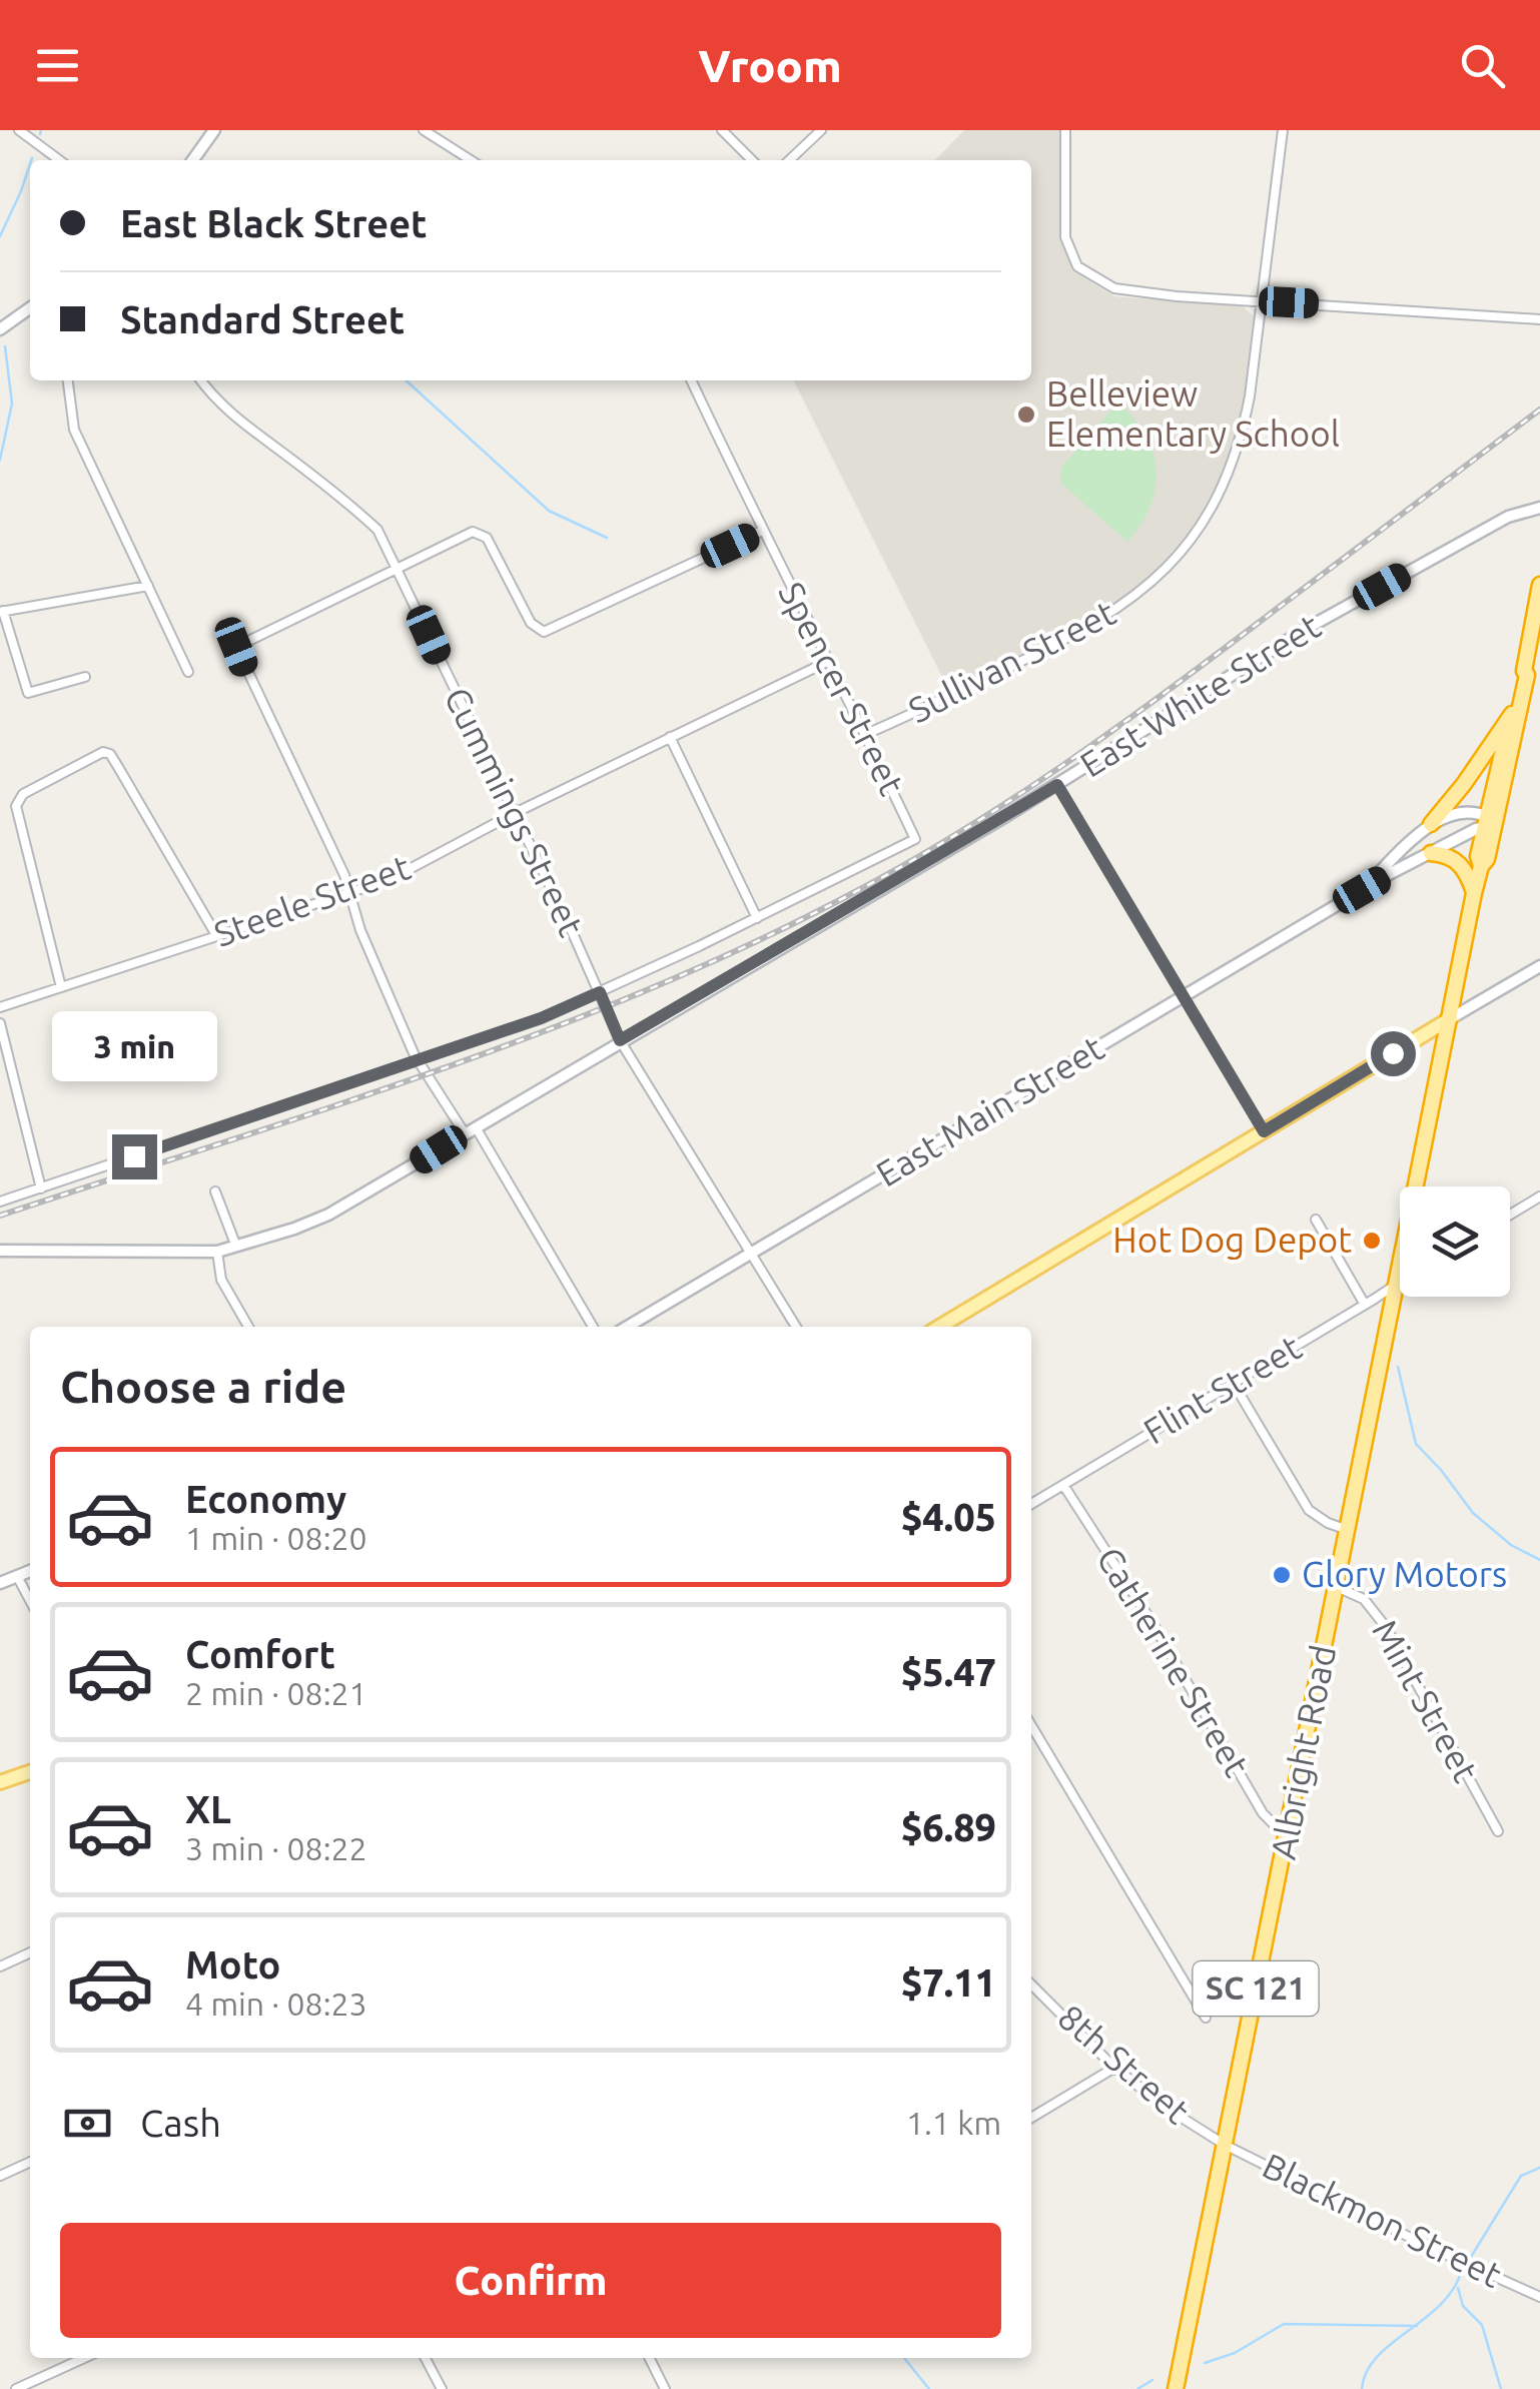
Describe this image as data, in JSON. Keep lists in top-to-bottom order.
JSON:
{
  "streets": {
    "highway": ["Albright Road", "SC 121"],
    "street": [
      "Sullivan Street",
      "Spencer Street",
      "East White Street",
      "Cummings Street",
      "Steele Street",
      "East Main Street",
      "Flint Street",
      "Catherine Street",
      "Mint Street",
      "8th Street",
      "Blackmon Street"
    ]
  },
  "crossings": [
    ["Sullivan Street", "Spencer Street"],
    ["Spencer Street", "Steele Street"],
    ["East White Street", "Cummings Street"],
    ["Cummings Street", "Steele Street"],
    ["Cummings Street", "East Main Street"],
    ["East Main Street", "Albright Road"],
    ["Flint Street", "Catherine Street"],
    ["Flint Street", "Albright Road"],
    ["Catherine Street", "Albright Road"],
    ["Mint Street", "Albright Road"],
    ["Albright Road", "8th Street"],
    ["Albright Road", "Blackmon Street"],
    ["8th Street", "Blackmon Street"]
  ],
  "places": ["Belleview Elementary School", "Hot Dog Depot", "Glory Motors"],
  "page": {
    "header": "Vroom",
    "banner": ["East Black Street", "Standard Street"],
    "bubble": "3 min",
    "heading": "Choose a ride",
    "list": [
      {
        "name": "Economy",
        "note": "1 min · 08:20",
        "value": "$4.05"
      },
      {
        "name": "Comfort",
        "note": "2 min · 08:21",
        "value": "$5.47"
      },
      {
        "name": "XL",
        "note": "3 min · 08:22",
        "value": "$6.89"
      },
      {
        "name": "Moto",
        "note": "4 min · 08:23",
        "value": "$7.11"
      }
    ],
    "pay": ["Cash", "1.1 km"],
    "buttons": "Confirm"
  }
}
